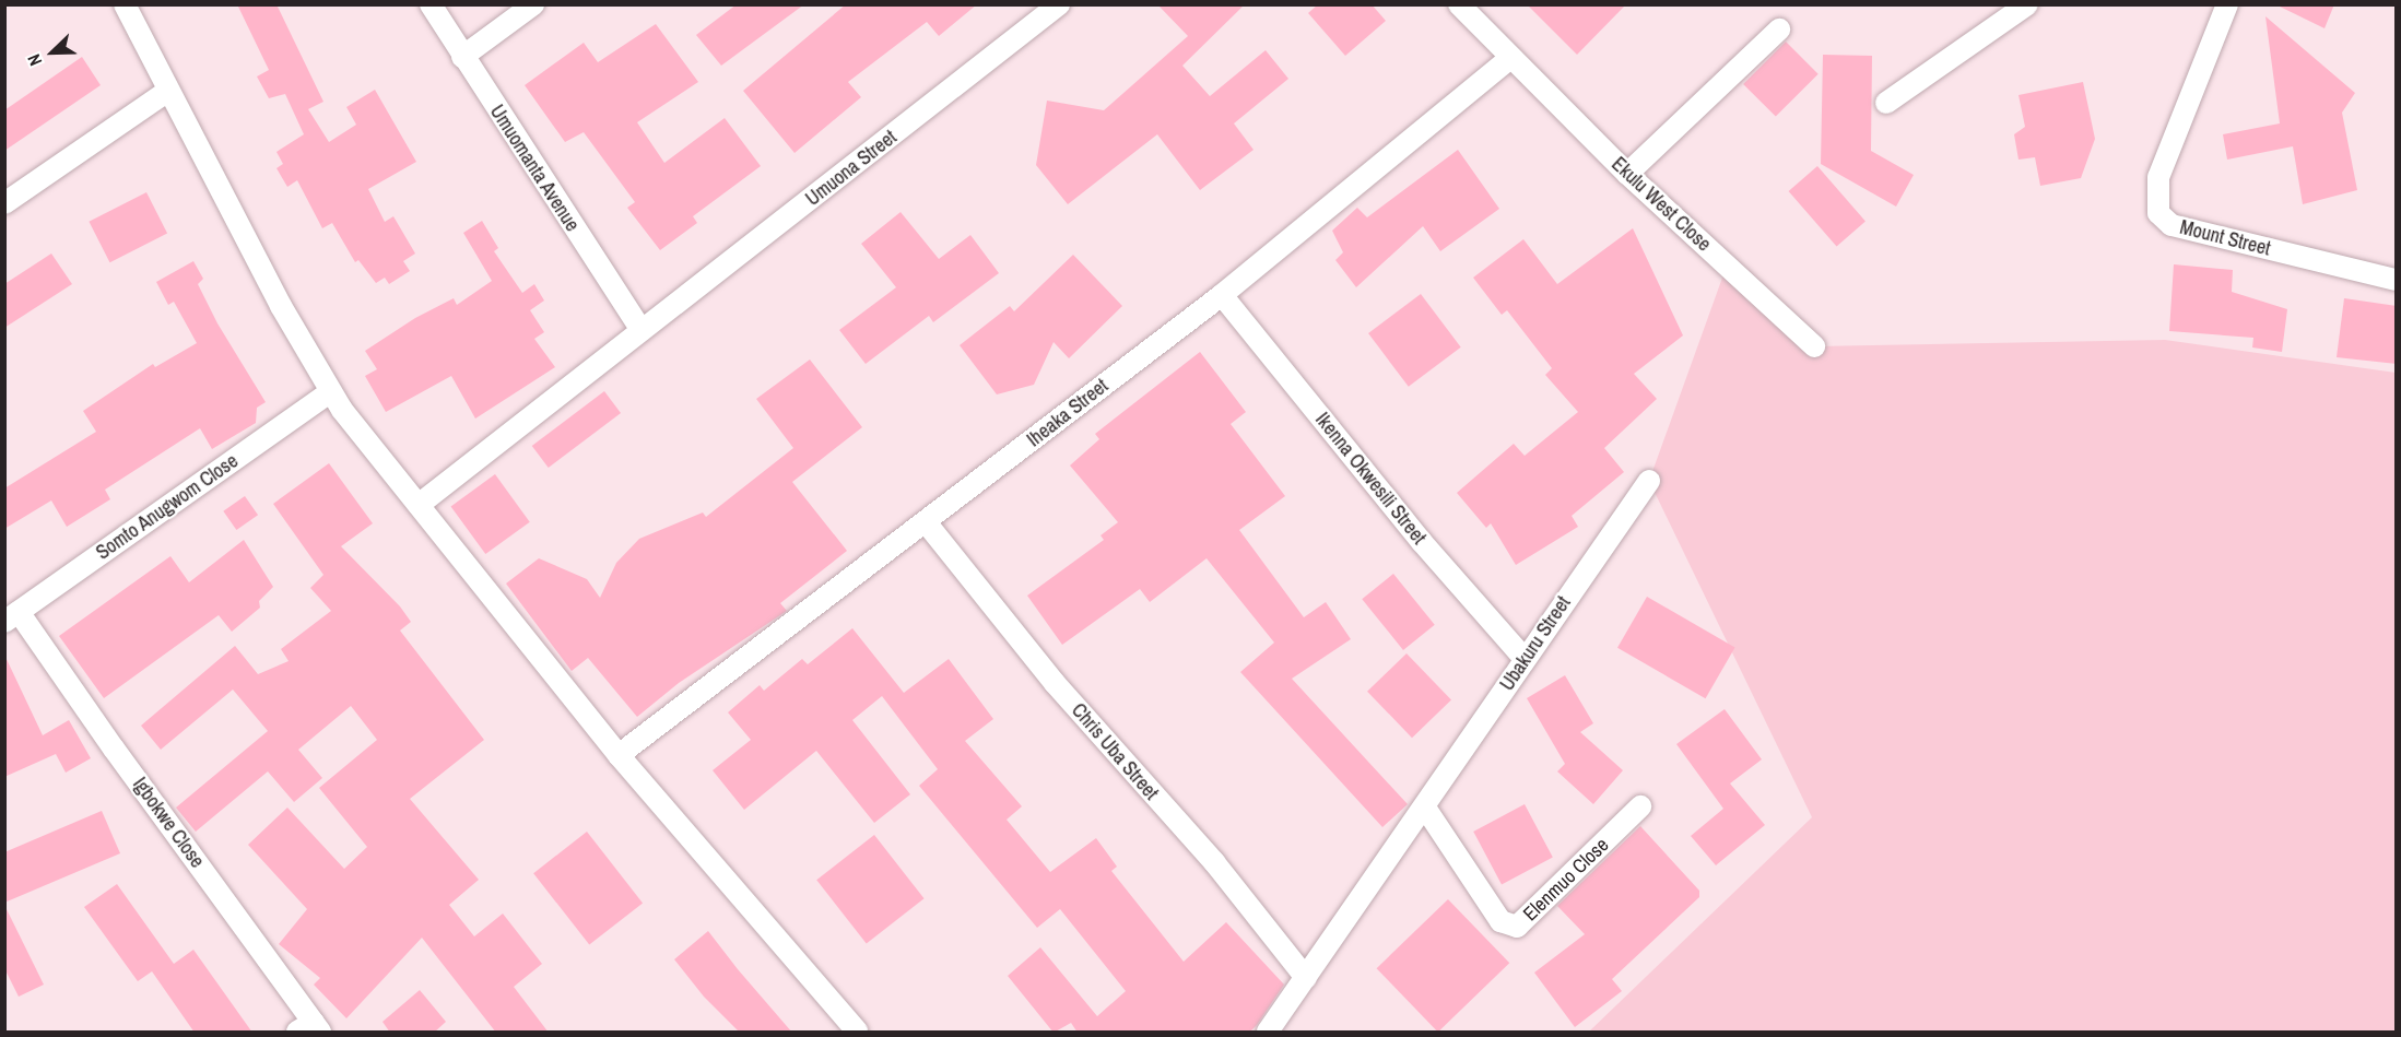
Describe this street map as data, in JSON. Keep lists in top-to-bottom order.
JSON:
{
  "streets": {
    "street": [
      "Umuomanta Avenue",
      "Umuona Street",
      "Ekulu West Close",
      "Mount Street",
      "Iheaka Street",
      "Ikenna Okwesili Street",
      "Somto Anugwom Close",
      "Ubakuru Street",
      "Chris Uba Street",
      "Igbokwe Close",
      "Elenmuo Close"
    ]
  },
  "crossings": [
    ["Umuomanta Avenue", "Umuona Street"],
    ["Ekulu West Close", "Iheaka Street"],
    ["Iheaka Street", "Ikenna Okwesili Street"],
    ["Iheaka Street", "Chris Uba Street"],
    ["Ikenna Okwesili Street", "Ubakuru Street"],
    ["Somto Anugwom Close", "Igbokwe Close"],
    ["Ubakuru Street", "Chris Uba Street"],
    ["Ubakuru Street", "Elenmuo Close"]
  ],
  "north": "bottom left"
}
